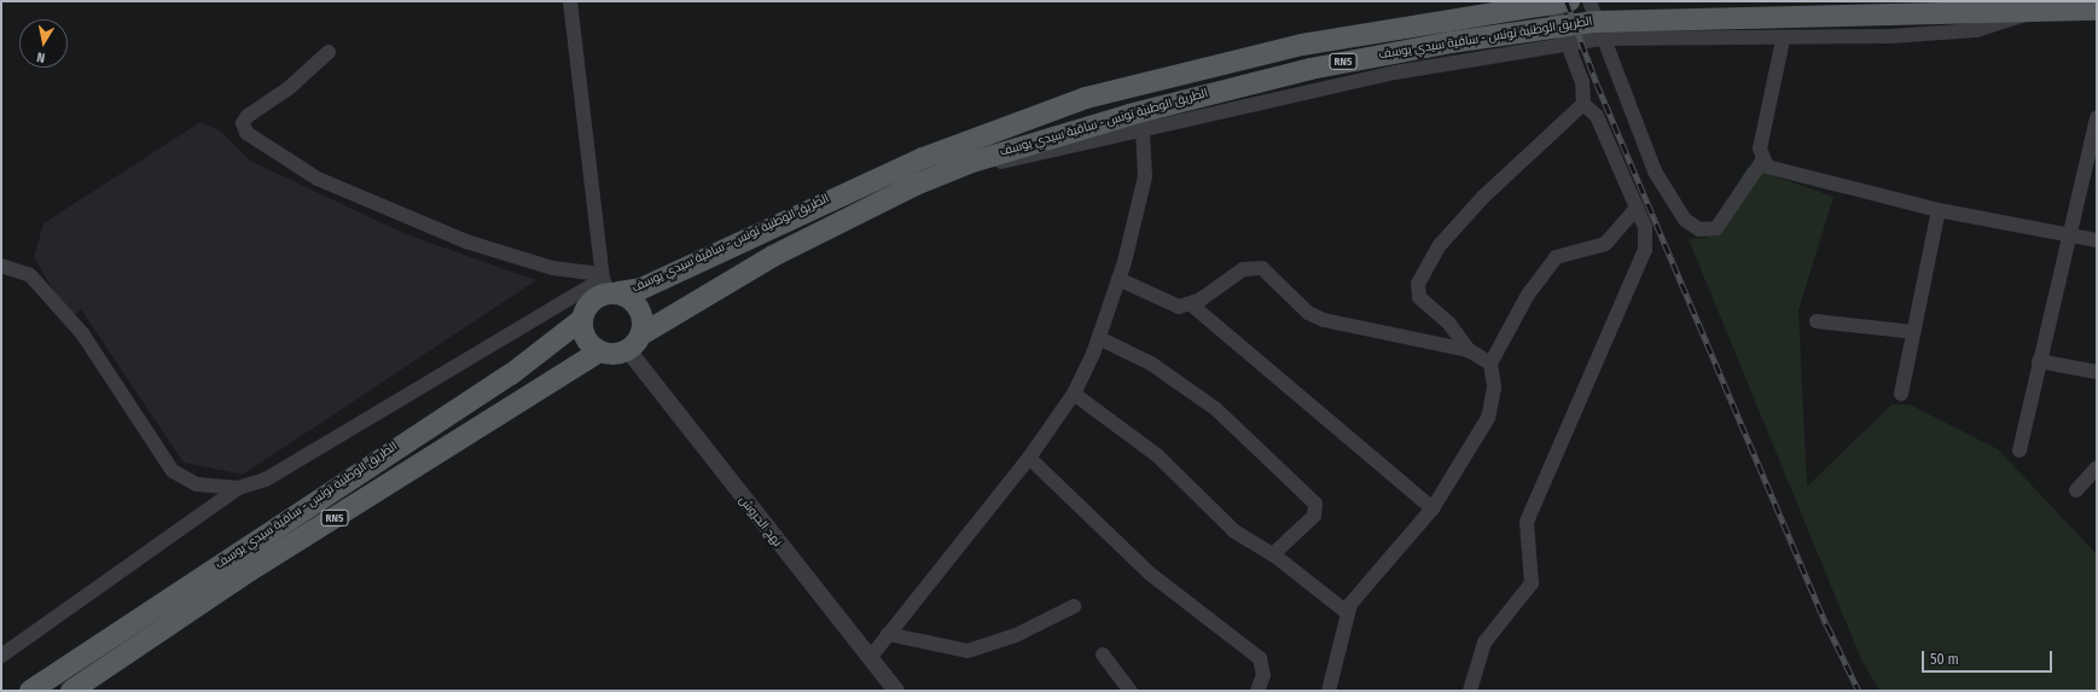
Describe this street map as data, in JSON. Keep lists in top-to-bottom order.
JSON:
{
  "streets": {
    "main road": ["الطريق الوطنية تونس - ساقية سيدي يوسف", "RN5"],
    "street": ["نهج الحروش"]
  },
  "crossings": [
    ["الطريق الوطنية تونس - ساقية سيدي يوسف", "RN5"],
    ["الطريق الوطنية تونس - ساقية سيدي يوسف", "نهج الحروش"],
    ["RN5", "نهج الحروش"]
  ],
  "scale_bar": "50 m",
  "north": "bottom"
}
